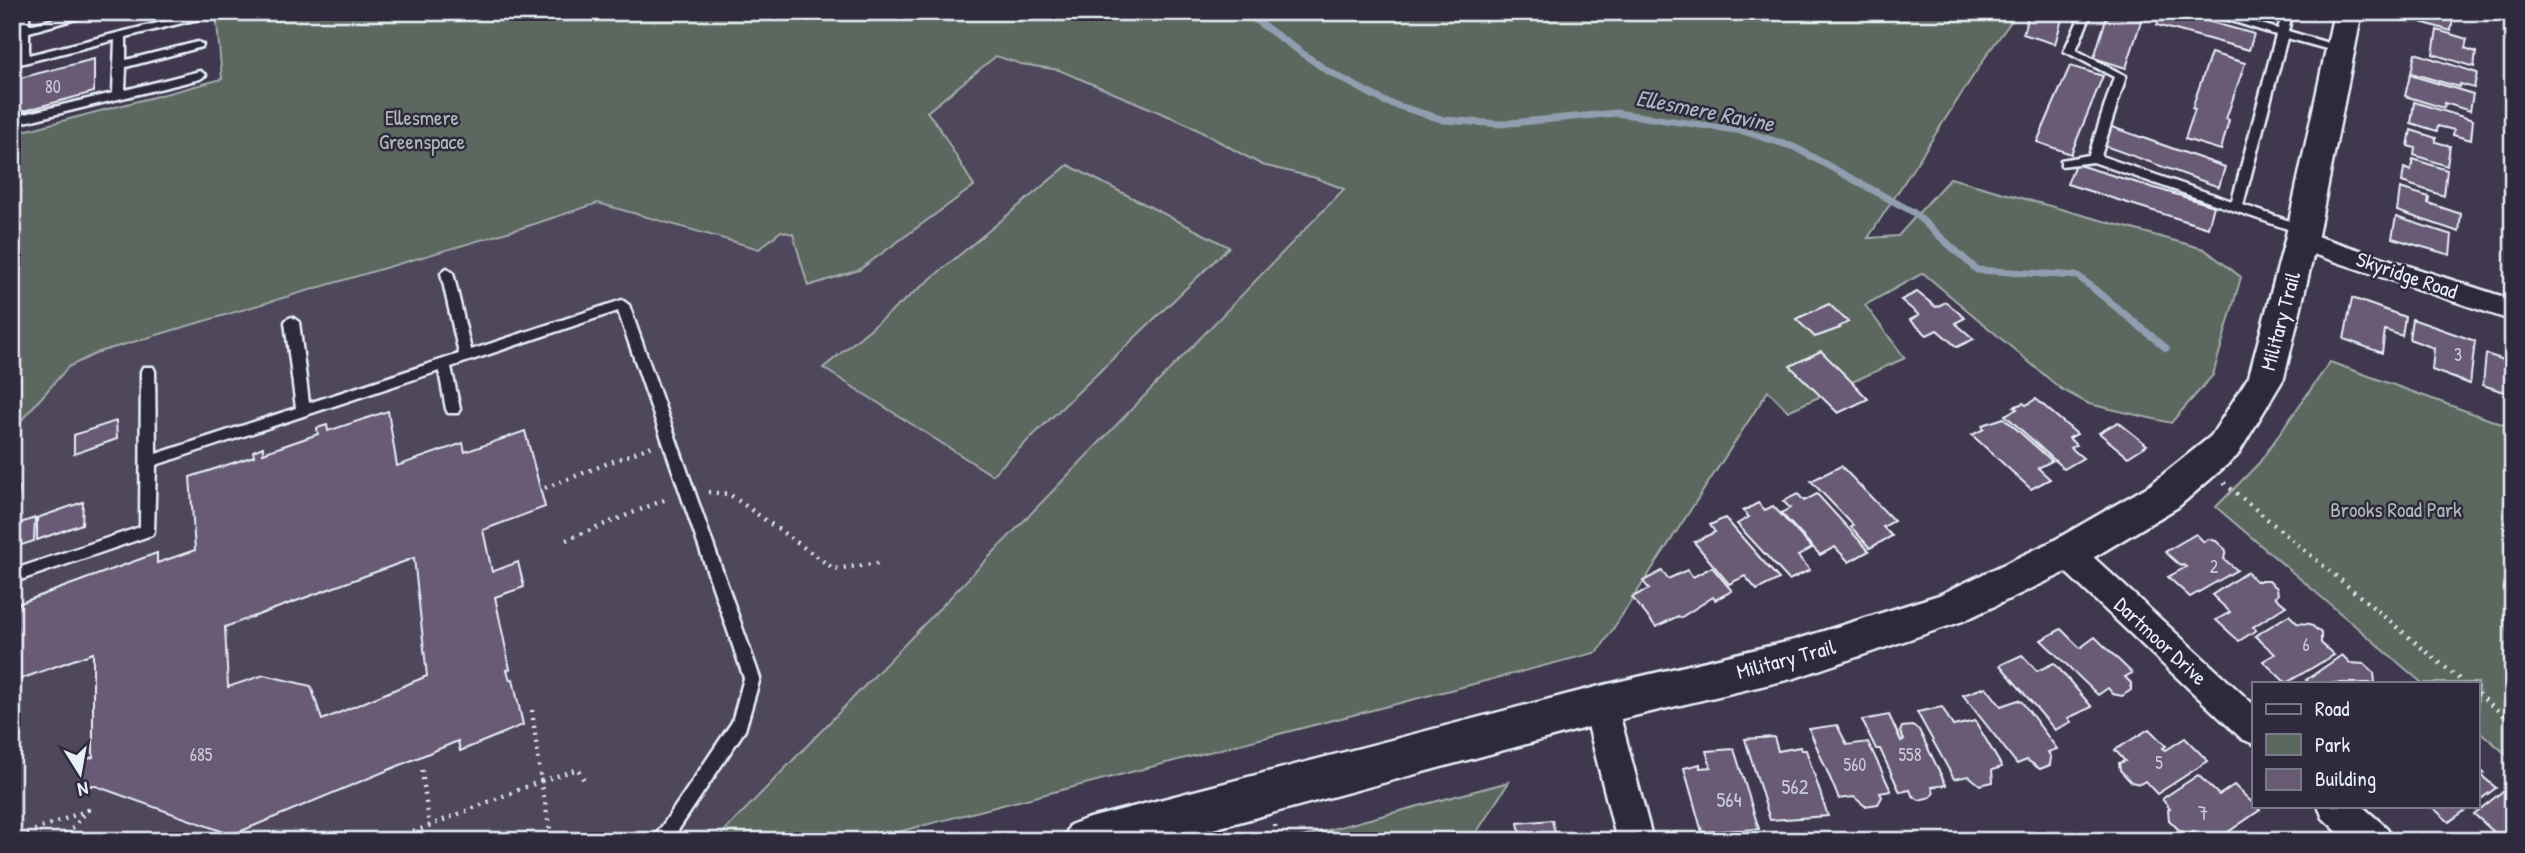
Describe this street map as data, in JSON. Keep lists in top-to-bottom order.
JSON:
{
  "streets": {
    "street": ["Skyridge Road", "Military Trail", "Dartmoor Drive"]
  },
  "crossings": [
    ["Skyridge Road", "Military Trail"],
    ["Military Trail", "Dartmoor Drive"]
  ],
  "water": ["Ellesmere Ravine"],
  "parks": ["Ellesmere Greenspace", "Brooks Road Park"],
  "house_numbers": [
    "80",
    "3",
    "2",
    "6",
    "685",
    "558",
    "5",
    "560",
    "562",
    "564",
    "7"
  ],
  "legend": ["Road", "Park", "Building"],
  "north": "bottom"
}
